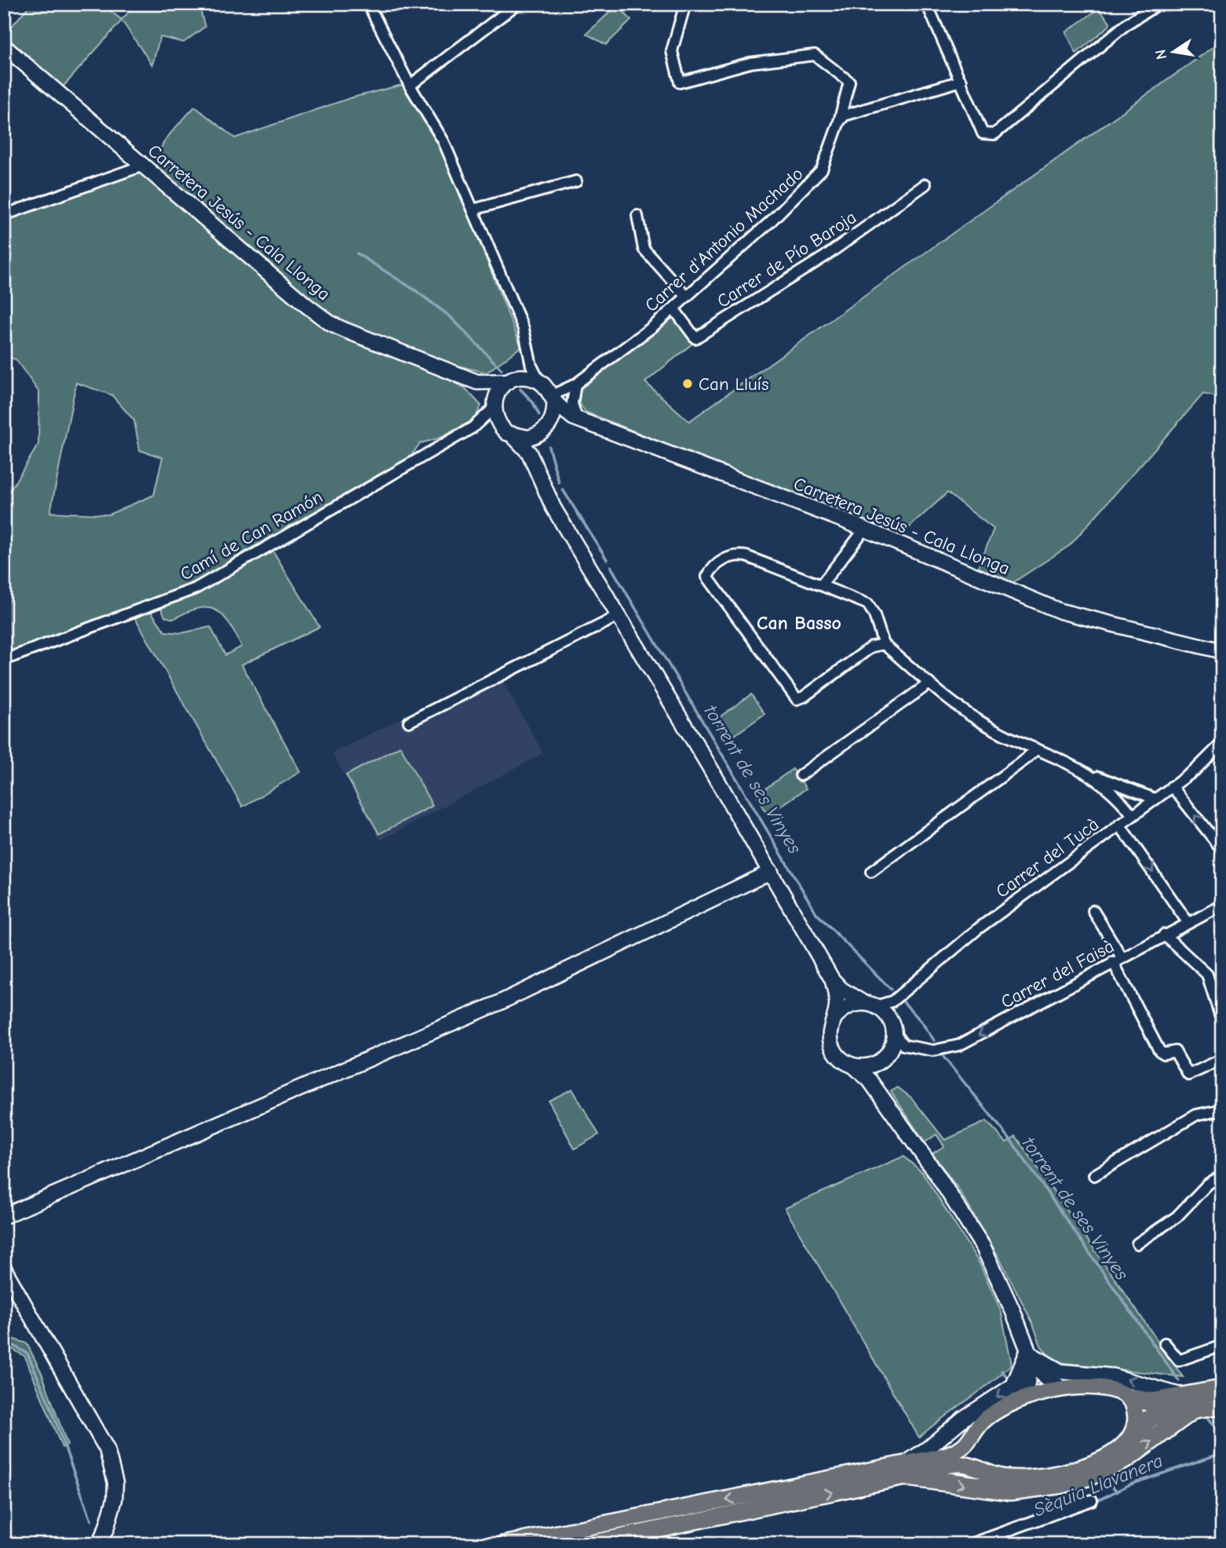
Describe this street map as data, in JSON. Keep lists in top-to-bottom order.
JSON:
{
  "streets": {
    "main road": ["Carretera Jesús - Cala Llonga"],
    "street": [
      "Carrer d'Antonio Machado",
      "Carrer de Pío Baroja",
      "Camí de Can Ramón",
      "Carrer del Tucà",
      "Carrer del Faisà"
    ]
  },
  "crossings": [
    ["Carretera Jesús - Cala Llonga", "Carrer d'Antonio Machado"],
    ["Carretera Jesús - Cala Llonga", "Camí de Can Ramón"],
    ["Carrer d'Antonio Machado", "Carrer de Pío Baroja"],
    ["Carrer d'Antonio Machado", "Camí de Can Ramón"]
  ],
  "one_way": ["Carrer del Faisà"],
  "districts": ["Can Basso"],
  "water": ["torrent de ses Vinyes", "Sèquia Llavanera"],
  "places": ["Can Lluís"],
  "north": "left"
}
